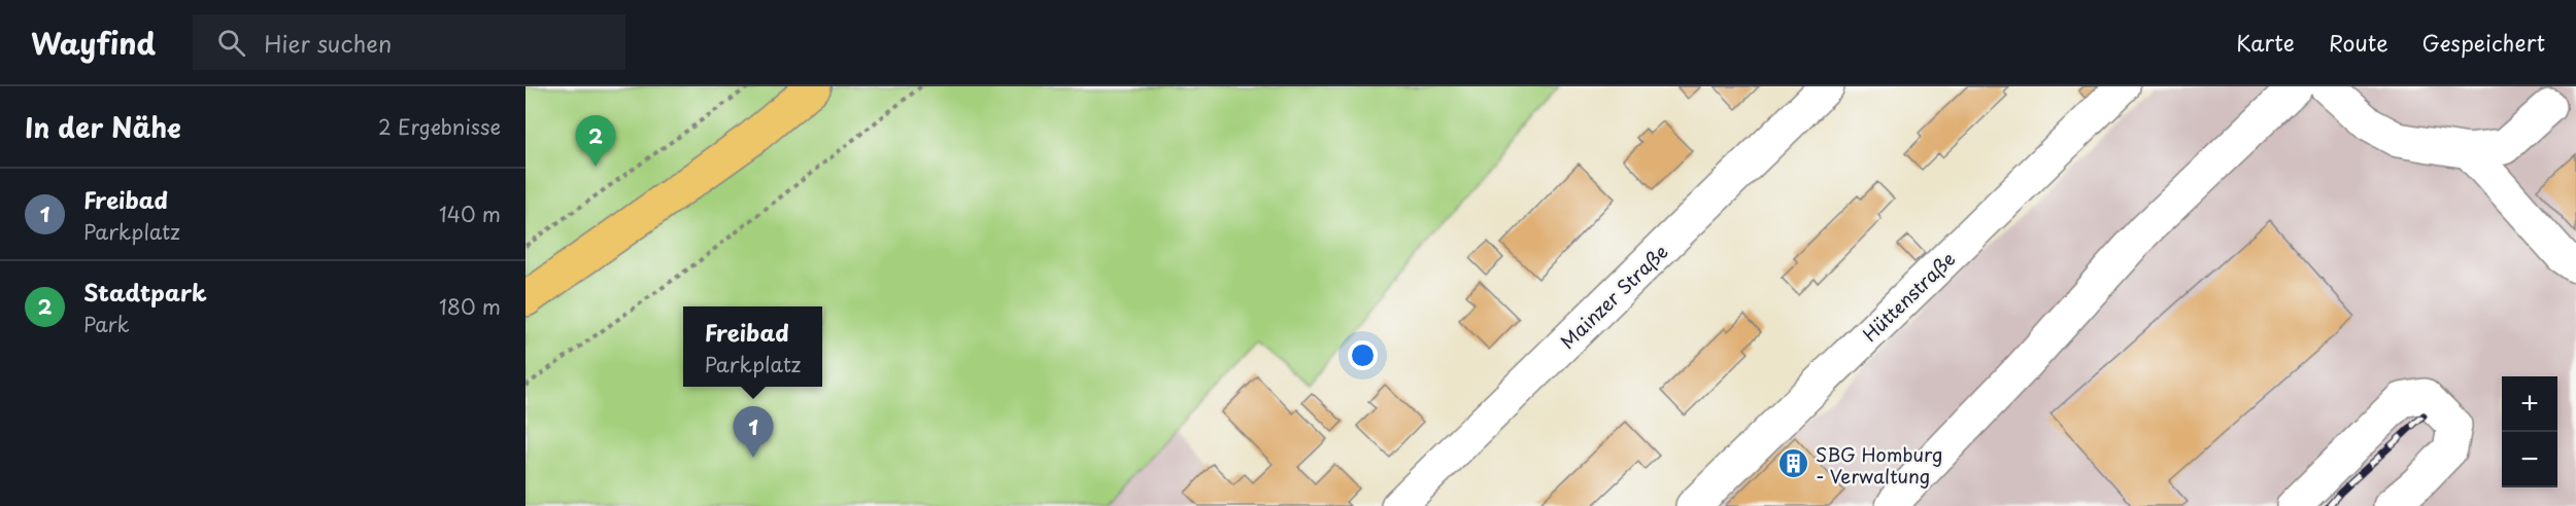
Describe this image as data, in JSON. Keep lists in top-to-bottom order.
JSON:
{
  "streets": {
    "street": ["Mainzer Straße", "Hüttenstraße"]
  },
  "places": {
    "building": ["SBG Homburg - Verwaltung"]
  },
  "page": {
    "header": "Wayfind",
    "search": "Hier suchen",
    "nav": ["Karte", "Route", "Gespeichert"],
    "heading": ["In der Nähe", "2 Ergebnisse"],
    "pins": ["2", "1"],
    "list": [
      {
        "mark": "1",
        "name": "Freibad",
        "note": "Parkplatz",
        "value": "140 m"
      },
      {
        "mark": "2",
        "name": "Stadtpark",
        "note": "Park",
        "value": "180 m"
      }
    ],
    "popup": ["Freibad", "Parkplatz"],
    "map_buttons": ["+", "−"]
  }
}
